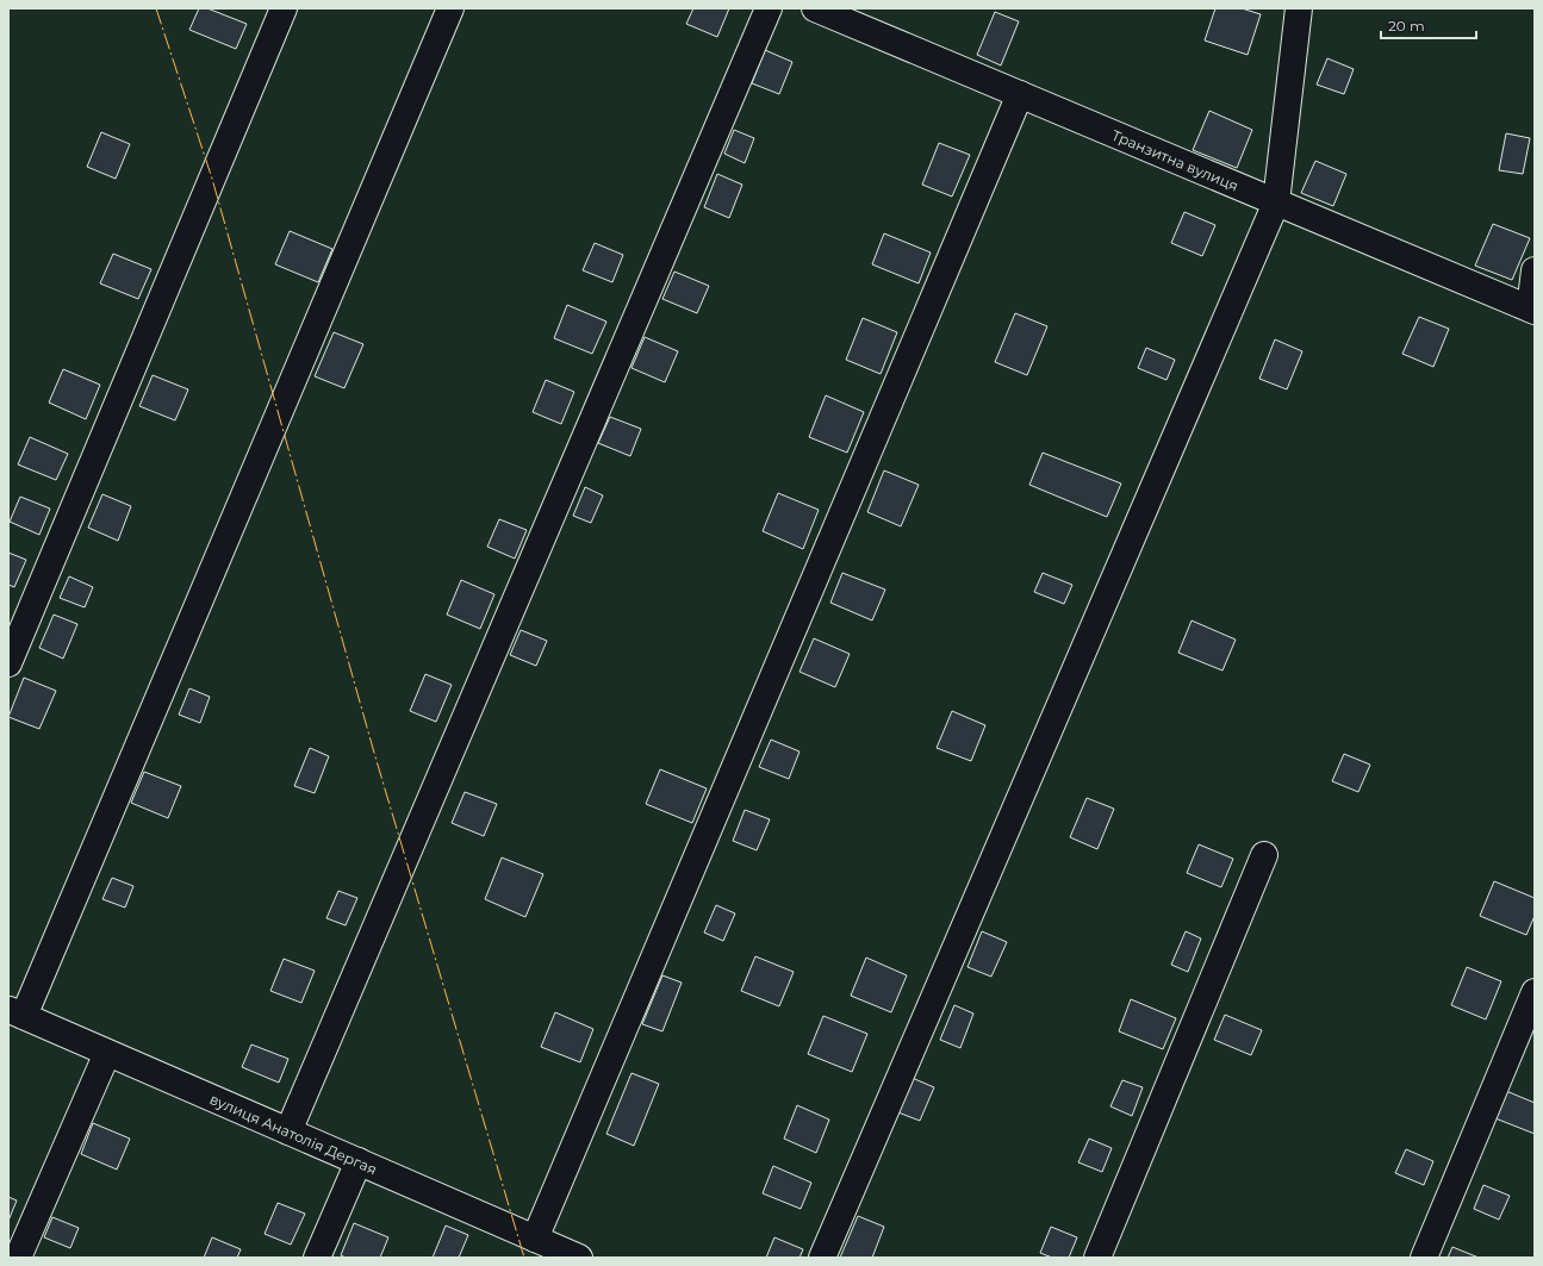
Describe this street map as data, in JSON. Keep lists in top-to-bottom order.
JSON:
{
  "streets": {
    "street": ["Транзитна вулиця", "вулиця Анатолія Дергая"]
  },
  "scale_bar": "20 m"
}
